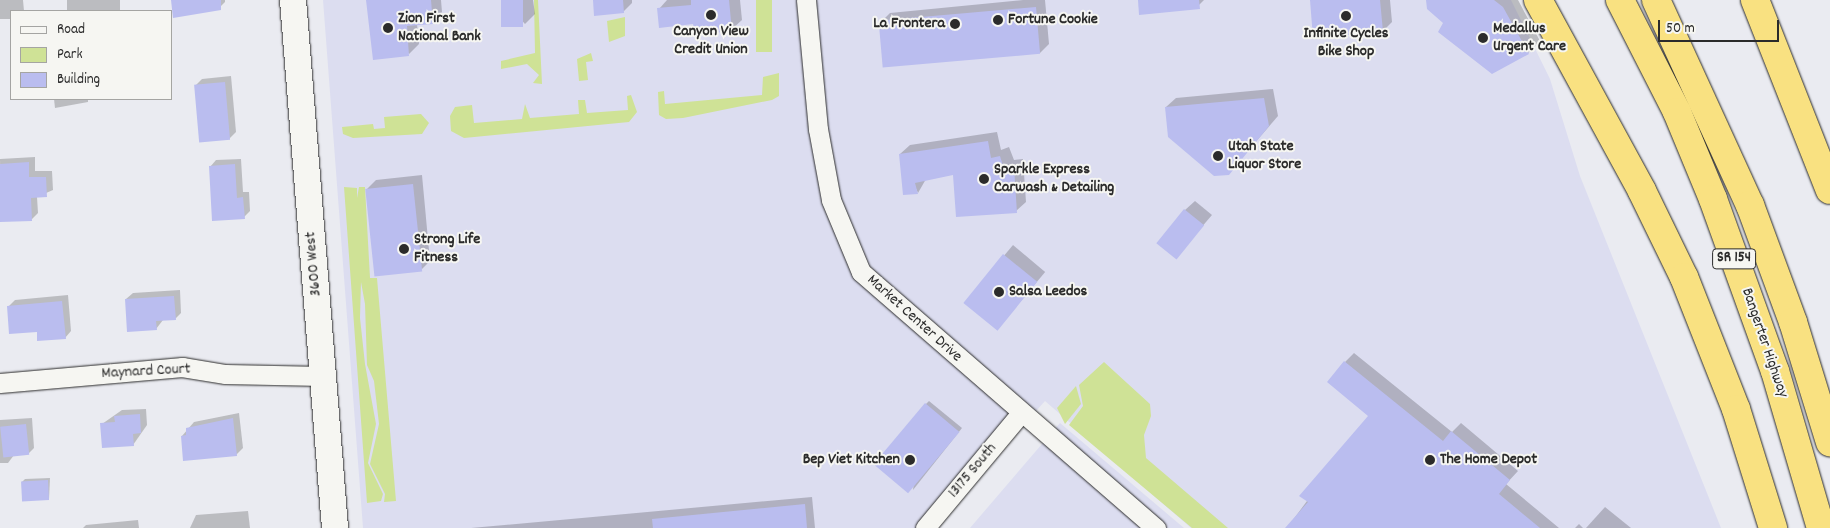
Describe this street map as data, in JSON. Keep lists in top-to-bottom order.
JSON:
{
  "streets": {
    "highway": ["SR 154", "Bangerter Highway"],
    "main road": ["3600 West"],
    "street": ["Market Center Drive", "Maynard Court", "13175 South"]
  },
  "crossings": [
    ["3600 West", "Maynard Court"],
    ["Market Center Drive", "13175 South"]
  ],
  "places": [
    "Canyon View Credit Union",
    "Infinite Cycles Bike Shop",
    "Fortune Cookie",
    "La Frontera",
    "Zion First National Bank",
    "Medallus Urgent Care",
    "Utah State Liquor Store",
    "Sparkle Express Carwash & Detailing",
    "Strong Life Fitness",
    "Salsa Leedos",
    "Bep Viet Kitchen",
    "The Home Depot"
  ],
  "legend": ["Road", "Park", "Building"],
  "scale_bar": "50 m"
}
